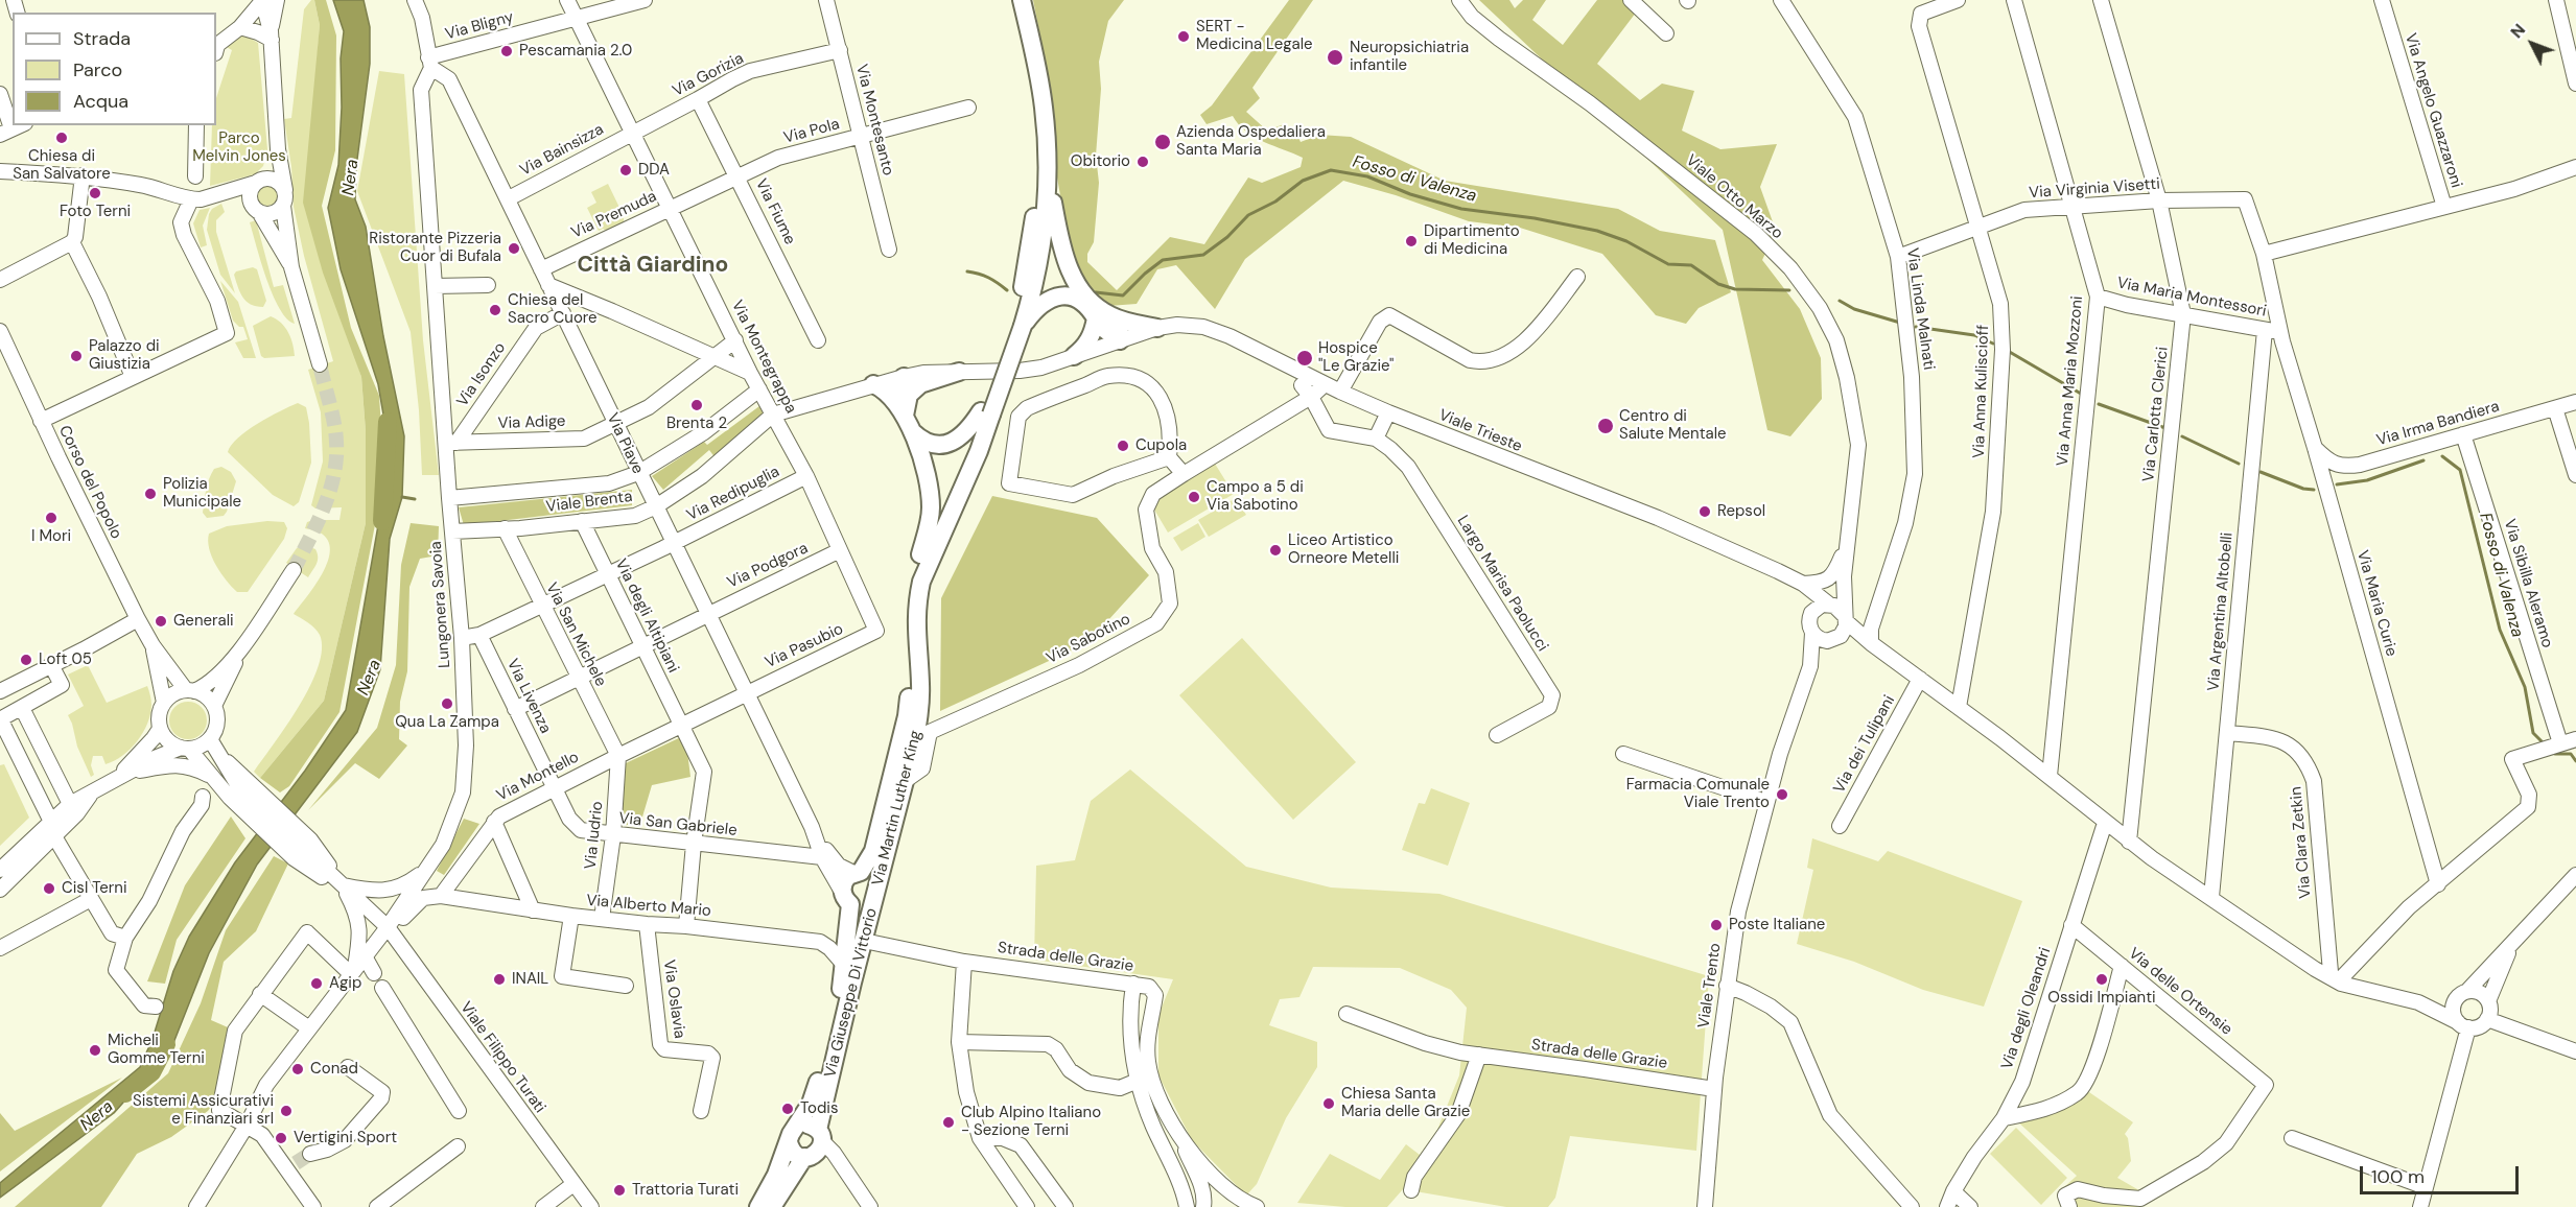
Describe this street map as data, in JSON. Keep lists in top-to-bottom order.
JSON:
{
  "streets": {
    "main road": ["Via Martin Luther King", "Via Giuseppe Di Vittorio"],
    "street": [
      "Via Bligny",
      "Via Gorizia",
      "Via Angelo Guazzaroni",
      "Via Montesanto",
      "Via Pola",
      "Via Bainsizza",
      "Via Virginia Visetti",
      "Viale Otto Marzo",
      "Via Fiume",
      "Via Premuda",
      "Via Maria Montessori",
      "Via Linda Malnati",
      "Via Montegrappa",
      "Via Isonzo",
      "Via Anna Maria Mozzoni",
      "Via Anna Kuliscioff",
      "Via Carlotta Clerici",
      "Via Adige",
      "Via Irma Bandiera",
      "Viale Trieste",
      "Via Piave",
      "Corso del Popolo",
      "Via Redipuglia",
      "Viale Brenta",
      "Via Podgora",
      "Largo Marisa Paolucci",
      "Via Sibilla Aleramo",
      "Via Maria Curie",
      "Lungonera Savoia",
      "Via Argentina Altobelli",
      "Via degli Altipiani",
      "Via San Michele",
      "Via Sabotino",
      "Via Pasubio",
      "Via Livenza",
      "Via dei Tulipani",
      "Via Montello",
      "Via San Gabriele",
      "Via Iudrio",
      "Via Clara Zetkin",
      "Via Alberto Mario",
      "Strada delle Grazie",
      "Viale Trento",
      "Via delle Ortensie",
      "Via Oslavia",
      "Via degli Oleandri",
      "Viale Filippo Turati"
    ]
  },
  "crossings": [
    ["Via Bligny", "Via Montegrappa"],
    ["Via Bligny", "Via Piave"],
    ["Via Bligny", "Lungonera Savoia"],
    ["Via Gorizia", "Via Montesanto"],
    ["Via Gorizia", "Via Bainsizza"],
    ["Via Gorizia", "Via Fiume"],
    ["Via Gorizia", "Via Montegrappa"],
    ["Via Montesanto", "Via Pola"],
    ["Via Pola", "Via Fiume"],
    ["Via Pola", "Via Premuda"],
    ["Via Pola", "Via Montegrappa"],
    ["Via Bainsizza", "Via Montegrappa"],
    ["Via Bainsizza", "Via Piave"],
    ["Via Virginia Visetti", "Via Maria Montessori"],
    ["Via Virginia Visetti", "Via Linda Malnati"],
    ["Via Virginia Visetti", "Via Anna Maria Mozzoni"],
    ["Via Virginia Visetti", "Via Anna Kuliscioff"],
    ["Via Virginia Visetti", "Via Carlotta Clerici"],
    ["Via Virginia Visetti", "Via Maria Curie"],
    ["Viale Otto Marzo", "Viale Trieste"],
    ["Viale Otto Marzo", "Viale Trento"],
    ["Via Premuda", "Via Montegrappa"],
    ["Via Premuda", "Via Piave"],
    ["Via Maria Montessori", "Via Anna Maria Mozzoni"],
    ["Via Maria Montessori", "Via Carlotta Clerici"],
    ["Via Maria Montessori", "Via Maria Curie"],
    ["Via Maria Montessori", "Via Argentina Altobelli"],
    ["Via Montegrappa", "Via Adige"],
    ["Via Montegrappa", "Viale Trieste"],
    ["Via Montegrappa", "Via Redipuglia"],
    ["Via Montegrappa", "Viale Brenta"],
    ["Via Montegrappa", "Via Podgora"],
    ["Via Montegrappa", "Via Pasubio"],
    ["Via Isonzo", "Via Adige"],
    ["Via Isonzo", "Via Piave"],
    ["Via Isonzo", "Lungonera Savoia"],
    ["Via Adige", "Via Piave"],
    ["Via Adige", "Lungonera Savoia"],
    ["Via Irma Bandiera", "Via Sibilla Aleramo"],
    ["Via Irma Bandiera", "Via Maria Curie"],
    ["Viale Trieste", "Viale Brenta"],
    ["Viale Trieste", "Viale Trento"],
    ["Via Piave", "Via Redipuglia"],
    ["Via Piave", "Viale Brenta"],
    ["Via Piave", "Via Podgora"],
    ["Via Piave", "Lungonera Savoia"],
    ["Via Piave", "Via Pasubio"],
    ["Via Piave", "Via Martin Luther King"],
    ["Via Piave", "Via San Gabriele"],
    ["Via Piave", "Via Giuseppe Di Vittorio"],
    ["Via Redipuglia", "Via degli Altipiani"],
    ["Via Redipuglia", "Via San Michele"],
    ["Via Redipuglia", "Via Livenza"],
    ["Viale Brenta", "Lungonera Savoia"],
    ["Viale Brenta", "Via degli Altipiani"],
    ["Viale Brenta", "Via San Michele"],
    ["Via Podgora", "Via degli Altipiani"],
    ["Via Podgora", "Via San Michele"],
    ["Via Podgora", "Via Livenza"],
    ["Lungonera Savoia", "Viale Filippo Turati"],
    ["Via Argentina Altobelli", "Via Clara Zetkin"],
    ["Via degli Altipiani", "Via Pasubio"],
    ["Via degli Altipiani", "Via Montello"],
    ["Via degli Altipiani", "Via San Gabriele"],
    ["Via degli Altipiani", "Via Alberto Mario"],
    ["Via San Michele", "Via Montello"],
    ["Via San Michele", "Via Iudrio"],
    ["Via Sabotino", "Via Martin Luther King"],
    ["Via Pasubio", "Via Montello"],
    ["Via Livenza", "Via Montello"],
    ["Via Livenza", "Via San Gabriele"],
    ["Via Montello", "Via San Gabriele"],
    ["Via Montello", "Via Iudrio"],
    ["Via Montello", "Via Alberto Mario"],
    ["Via Martin Luther King", "Via Giuseppe Di Vittorio"],
    ["Via San Gabriele", "Via Iudrio"],
    ["Via Iudrio", "Via Alberto Mario"],
    ["Via Alberto Mario", "Via Giuseppe Di Vittorio"],
    ["Via Alberto Mario", "Via Oslavia"],
    ["Strada delle Grazie", "Viale Trento"],
    ["Strada delle Grazie", "Via Giuseppe Di Vittorio"],
    ["Via delle Ortensie", "Via degli Oleandri"]
  ],
  "districts": ["Città Giardino"],
  "water": ["Nera", "Fosso di Valenza"],
  "parks": ["Parco Melvin Jones"],
  "places": [
    "SERT - Medicina Legale",
    "Pescamania 2.0",
    "Neuropsichiatria infantile",
    "Chiesa di San Salvatore",
    "Azienda Ospedaliera Santa Maria",
    "Obitorio",
    "DDA",
    "Foto Terni",
    "Dipartimento di Medicina",
    "Ristorante Pizzeria Cuor di Bufala",
    "Chiesa del Sacro Cuore",
    "Palazzo di Giustizia",
    "Hospice \"Le Grazie\"",
    "Brenta 2",
    "Centro di Salute Mentale",
    "Cupola",
    "Polizia Municipale",
    "Campo a 5 di Via Sabotino",
    "Repsol",
    "I Mori",
    "Liceo Artistico Orneore Metelli",
    "Generali",
    "Loft 05",
    "Qua La Zampa",
    "Farmacia Comunale Viale Trento",
    "Cisl Terni",
    "Poste Italiane",
    "INAIL",
    "Ossidi Impianti",
    "Agip",
    "Micheli Gomme Terni",
    "Conad",
    "Chiesa Santa Maria delle Grazie",
    "Todis",
    "Sistemi Assicurativi e Finanziari srl",
    "Club Alpino Italiano - Sezione Terni",
    "Vertigini Sport",
    "Trattoria Turati"
  ],
  "legend": ["Strada", "Parco", "Acqua"],
  "scale_bar": "100 m",
  "north": "top left"
}
